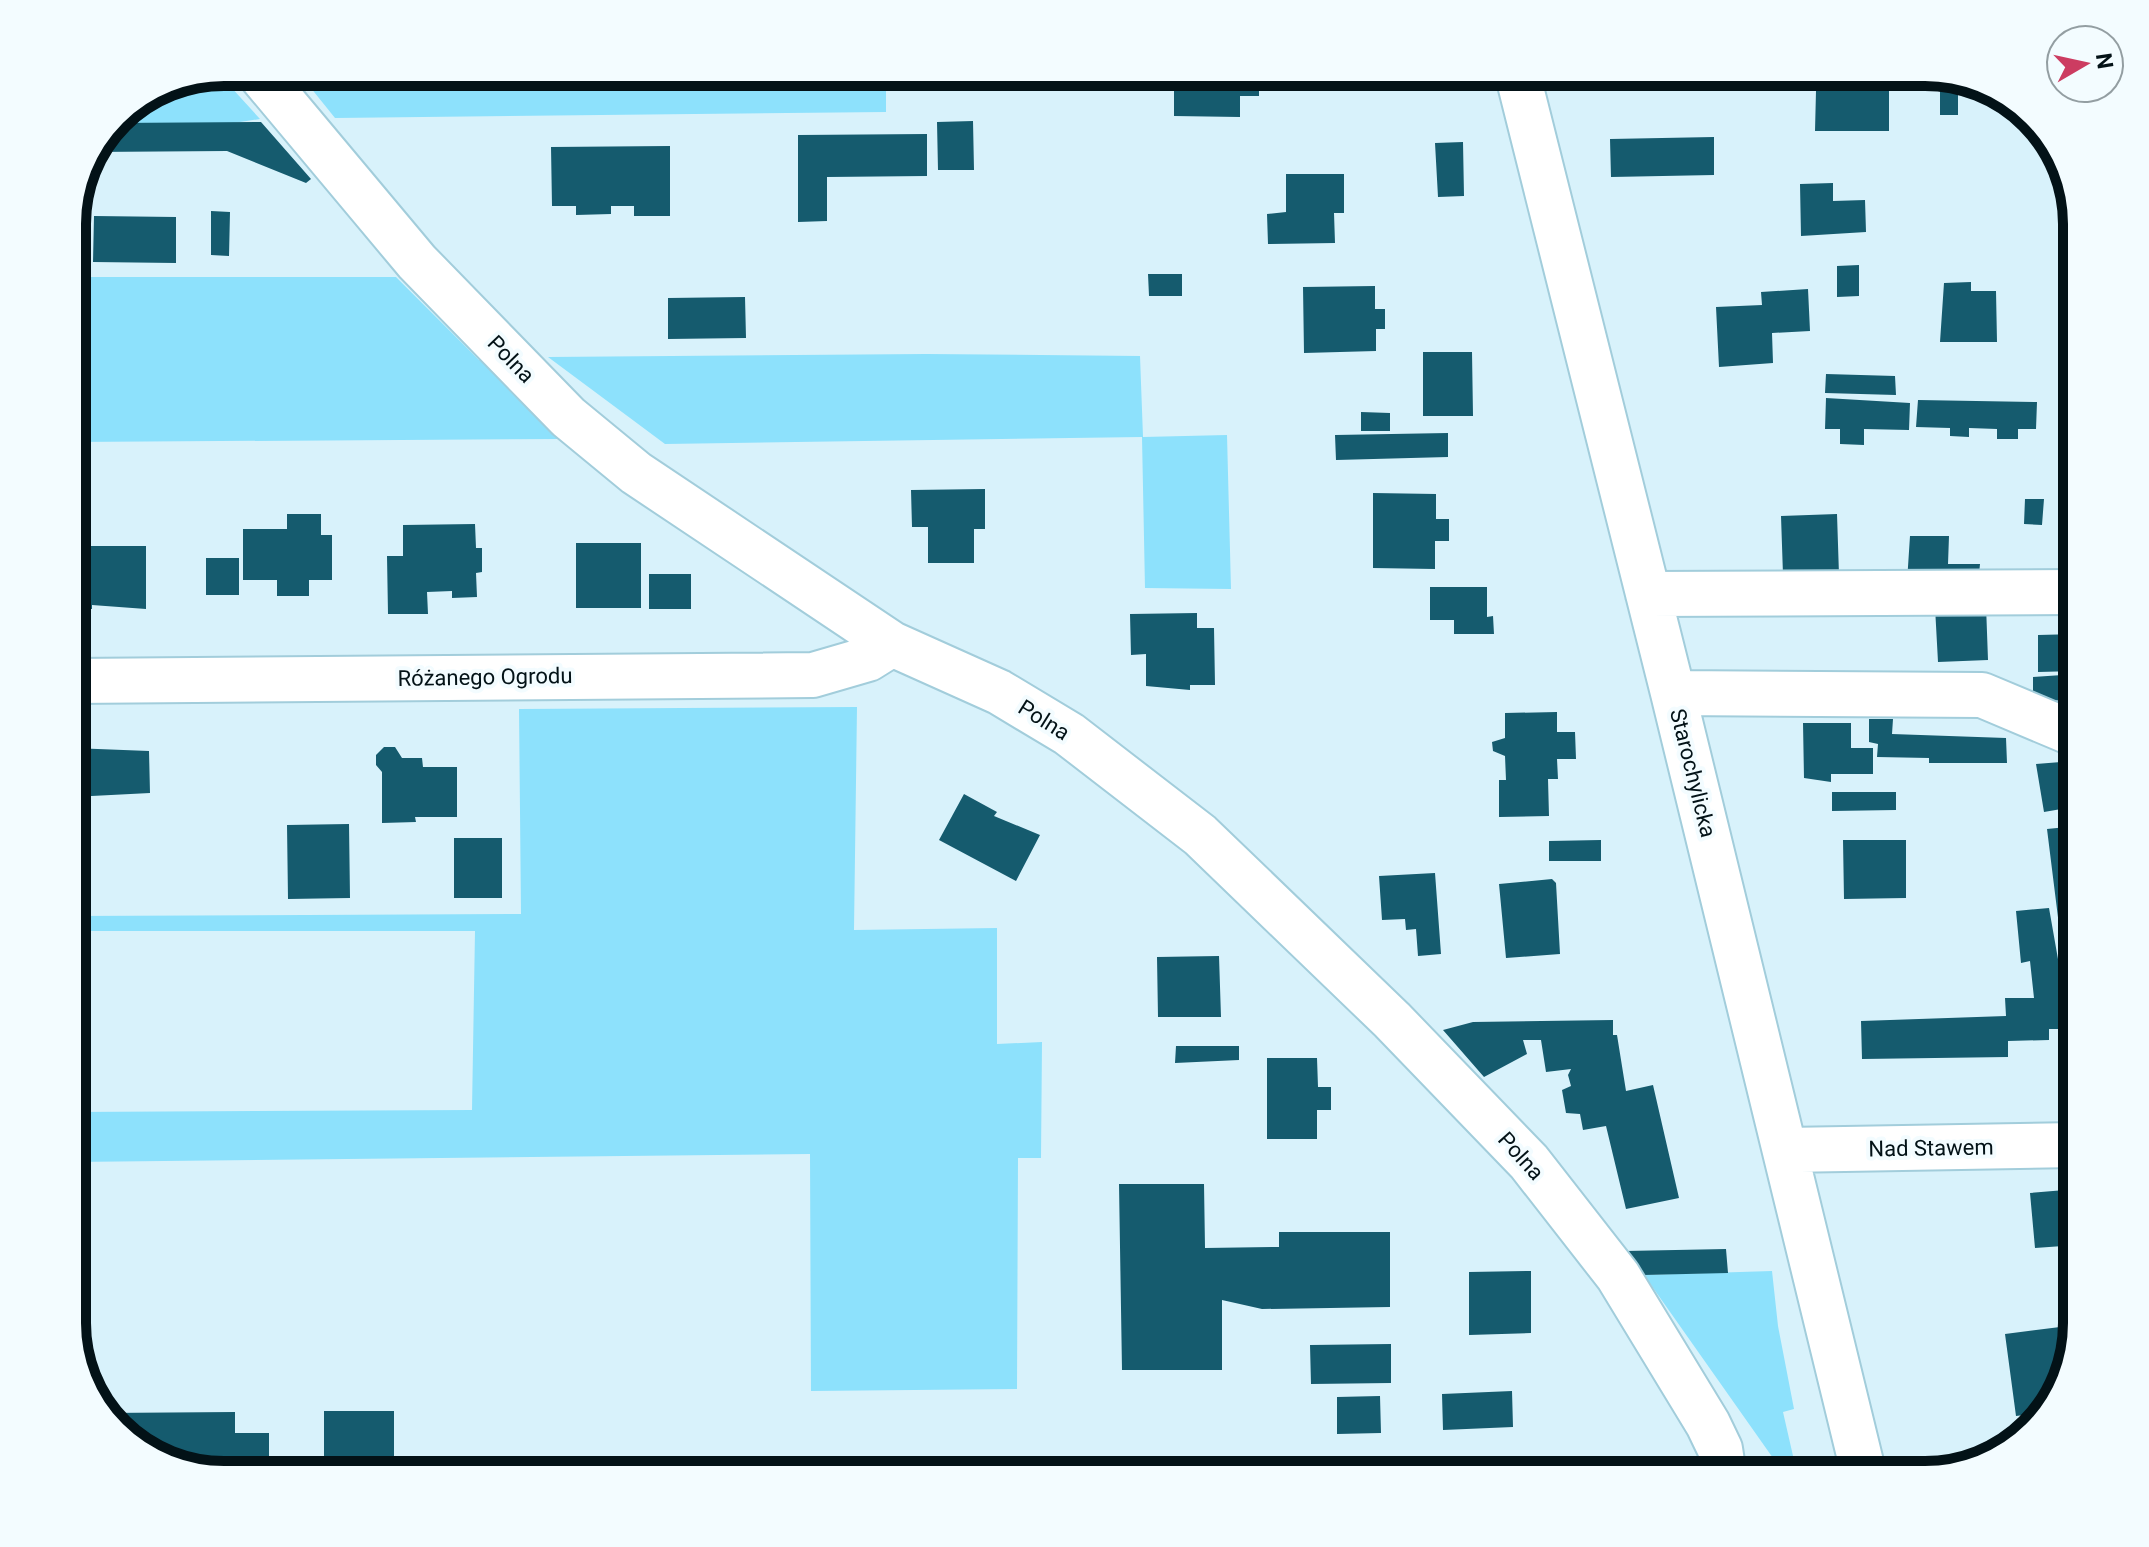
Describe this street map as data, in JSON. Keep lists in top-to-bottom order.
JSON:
{
  "streets": {
    "street": [
      "Polna",
      "Różanego Ogrodu",
      "Starochylicka",
      "Nad Stawem"
    ]
  },
  "crossings": [
    ["Polna", "Różanego Ogrodu"],
    ["Starochylicka", "Nad Stawem"]
  ],
  "north": "right"
}
